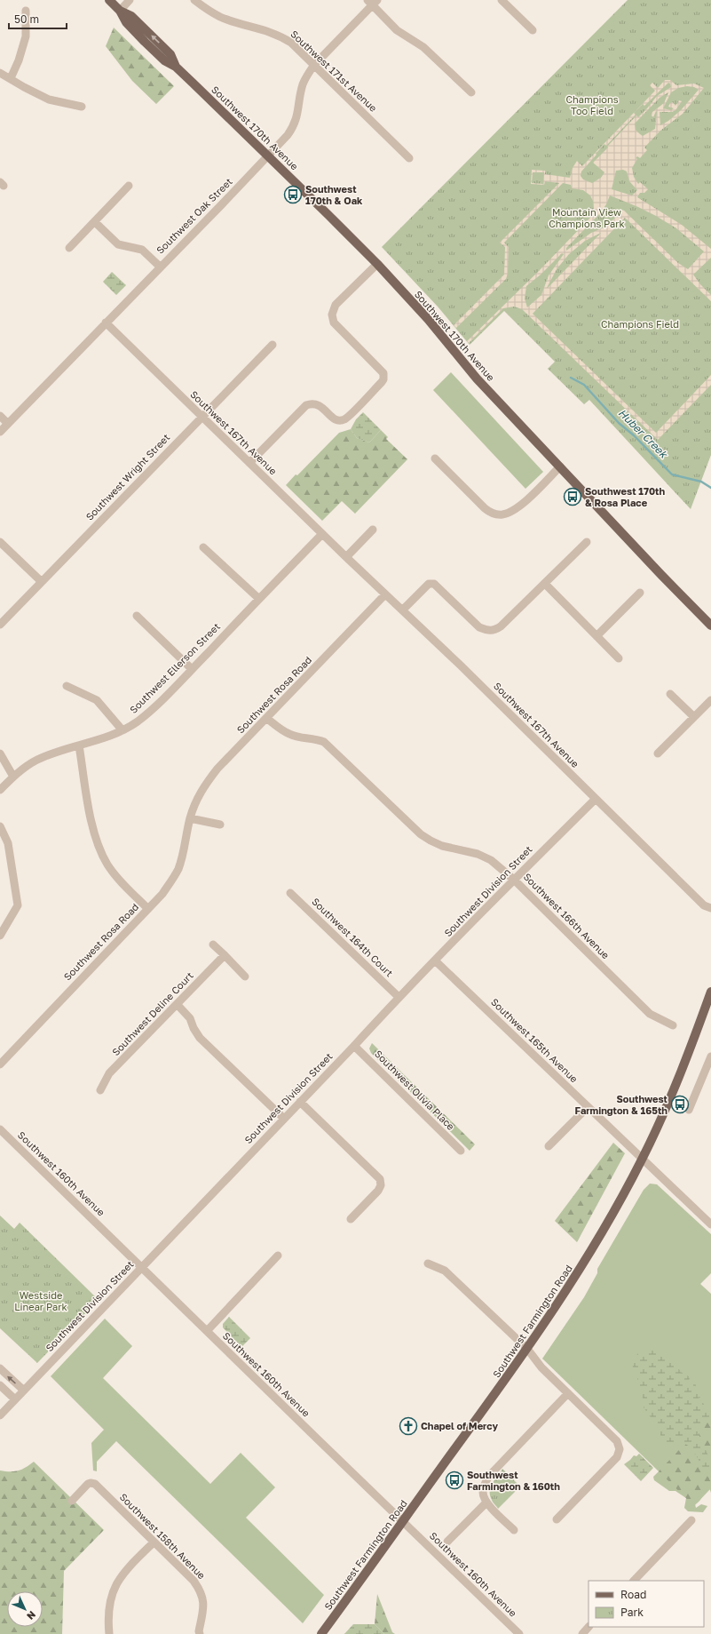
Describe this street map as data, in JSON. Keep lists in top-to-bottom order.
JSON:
{
  "streets": {
    "main road": ["Southwest 170th Avenue", "Southwest Farmington Road"],
    "street": [
      "Southwest 171st Avenue",
      "Southwest Oak Street",
      "Southwest 167th Avenue",
      "Southwest Wright Street",
      "Southwest Ellerson Street",
      "Southwest Rosa Road",
      "Southwest Division Street",
      "Southwest 166th Avenue",
      "Southwest 164th Court",
      "Southwest Deline Court",
      "Southwest 165th Avenue",
      "Southwest Olivia Place",
      "Southwest 160th Avenue",
      "Southwest 158th Avenue"
    ]
  },
  "crossings": [
    ["Southwest 171st Avenue", "Southwest Oak Street"],
    ["Southwest 170th Avenue", "Southwest Oak Street"],
    ["Southwest Oak Street", "Southwest 167th Avenue"],
    ["Southwest 167th Avenue", "Southwest Wright Street"],
    ["Southwest 167th Avenue", "Southwest Ellerson Street"],
    ["Southwest 167th Avenue", "Southwest Rosa Road"],
    ["Southwest 167th Avenue", "Southwest Division Street"],
    ["Southwest Rosa Road", "Southwest 166th Avenue"],
    ["Southwest Division Street", "Southwest 166th Avenue"],
    ["Southwest Division Street", "Southwest 164th Court"],
    ["Southwest Division Street", "Southwest 165th Avenue"],
    ["Southwest Division Street", "Southwest Olivia Place"],
    ["Southwest Division Street", "Southwest 160th Avenue"],
    ["Southwest 165th Avenue", "Southwest Farmington Road"],
    ["Southwest 160th Avenue", "Southwest Farmington Road"]
  ],
  "water": ["Huber Creek"],
  "parks": [
    "Champions Too Field",
    "Mountain View Champions Park",
    "Champions Field",
    "Westside Linear Park"
  ],
  "places": {
    "bus stop": [
      "Southwest 170th & Oak",
      "Southwest 170th & Rosa Place",
      "Southwest Farmington & 165th",
      "Southwest Farmington & 160th"
    ],
    "church": ["Chapel of Mercy"]
  },
  "legend": ["Road", "Park"],
  "scale_bar": "50 m",
  "north": "bottom right"
}
